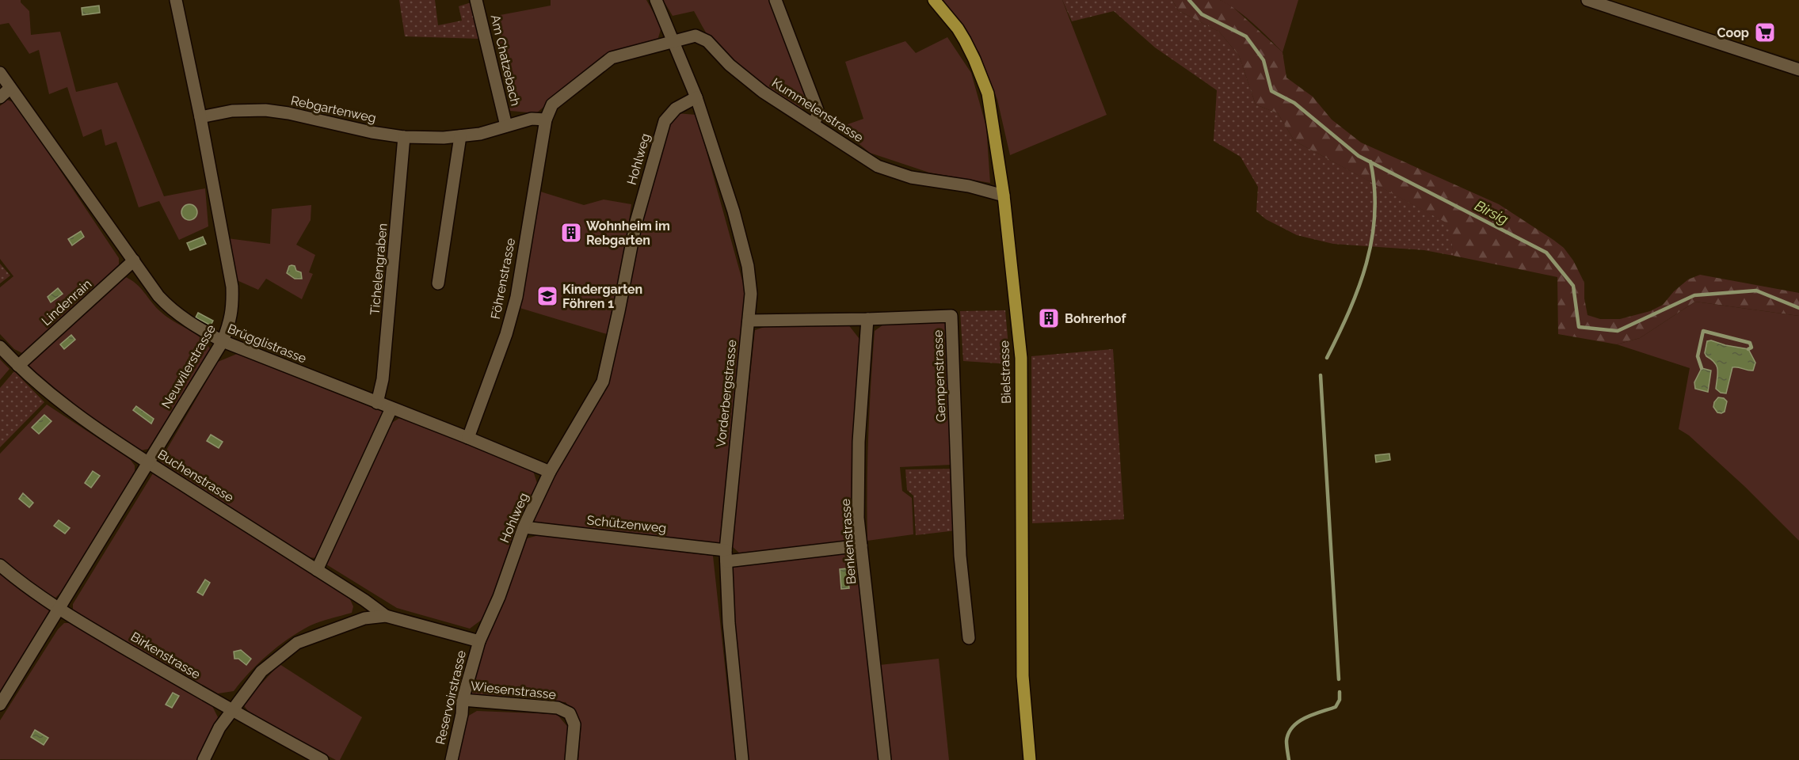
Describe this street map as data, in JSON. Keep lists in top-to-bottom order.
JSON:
{
  "streets": {
    "main road": ["Bielstrasse"],
    "street": [
      "Am Chatzebach",
      "Rebgartenweg",
      "Kummelenstrasse",
      "Hohlweg",
      "Tichelengraben",
      "Föhrenstrasse",
      "Lindenrain",
      "Brügglistrasse",
      "Neuwilerstrasse",
      "Gempenstrasse",
      "Vorderbergstrasse",
      "Buchenstrasse",
      "Schützenweg",
      "Benkenstrasse",
      "Birkenstrasse",
      "Wiesenstrasse",
      "Reservoirstrasse"
    ]
  },
  "crossings": [
    ["Am Chatzebach", "Rebgartenweg"],
    ["Rebgartenweg", "Tichelengraben"],
    ["Rebgartenweg", "Föhrenstrasse"],
    ["Rebgartenweg", "Neuwilerstrasse"],
    ["Kummelenstrasse", "Bielstrasse"],
    ["Kummelenstrasse", "Vorderbergstrasse"],
    ["Hohlweg", "Brügglistrasse"],
    ["Hohlweg", "Vorderbergstrasse"],
    ["Hohlweg", "Schützenweg"],
    ["Hohlweg", "Reservoirstrasse"],
    ["Tichelengraben", "Brügglistrasse"],
    ["Föhrenstrasse", "Brügglistrasse"],
    ["Lindenrain", "Brügglistrasse"],
    ["Lindenrain", "Buchenstrasse"],
    ["Brügglistrasse", "Neuwilerstrasse"],
    ["Neuwilerstrasse", "Buchenstrasse"],
    ["Neuwilerstrasse", "Birkenstrasse"],
    ["Gempenstrasse", "Vorderbergstrasse"],
    ["Gempenstrasse", "Benkenstrasse"],
    ["Vorderbergstrasse", "Schützenweg"],
    ["Schützenweg", "Benkenstrasse"],
    ["Wiesenstrasse", "Reservoirstrasse"]
  ],
  "water": ["Birsig"],
  "places": {
    "supermarket": ["Coop"],
    "building": ["Wohnheim im Rebgarten", "Bohrerhof"],
    "school or university": ["Kindergarten Föhren 1"]
  }
}
